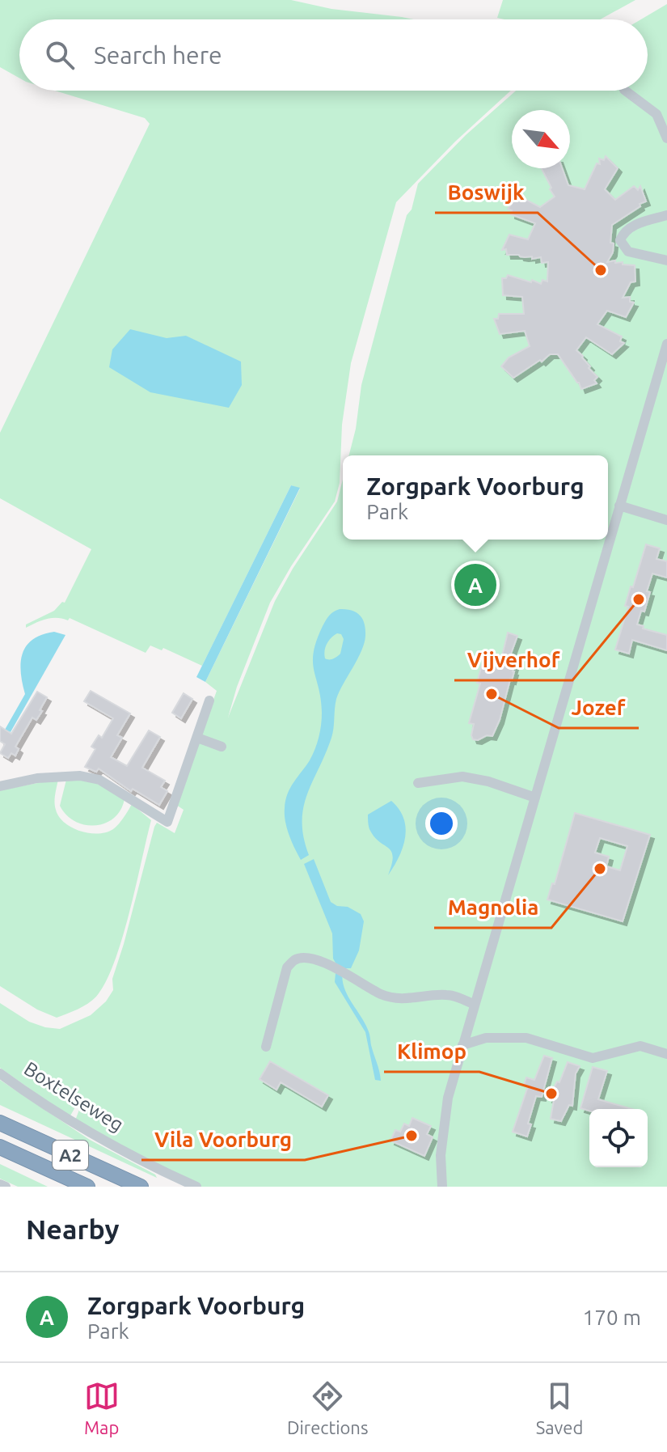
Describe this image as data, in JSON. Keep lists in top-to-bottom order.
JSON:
{
  "streets": {
    "highway": ["A2"],
    "street": ["Boxtelseweg"]
  },
  "places": [
    "Boswijk",
    "Vijverhof",
    "Jozef",
    "Magnolia",
    "Klimop",
    "Vila Voorburg"
  ],
  "north": "bottom right",
  "page": {
    "search": "Search here",
    "popup": ["Zorgpark Voorburg", "Park"],
    "pins": "A",
    "heading": "Nearby",
    "list": [
      {
        "mark": "A",
        "name": "Zorgpark Voorburg",
        "note": "Park",
        "value": "170 m"
      }
    ],
    "nav": ["Map", "Directions", "Saved"]
  }
}
